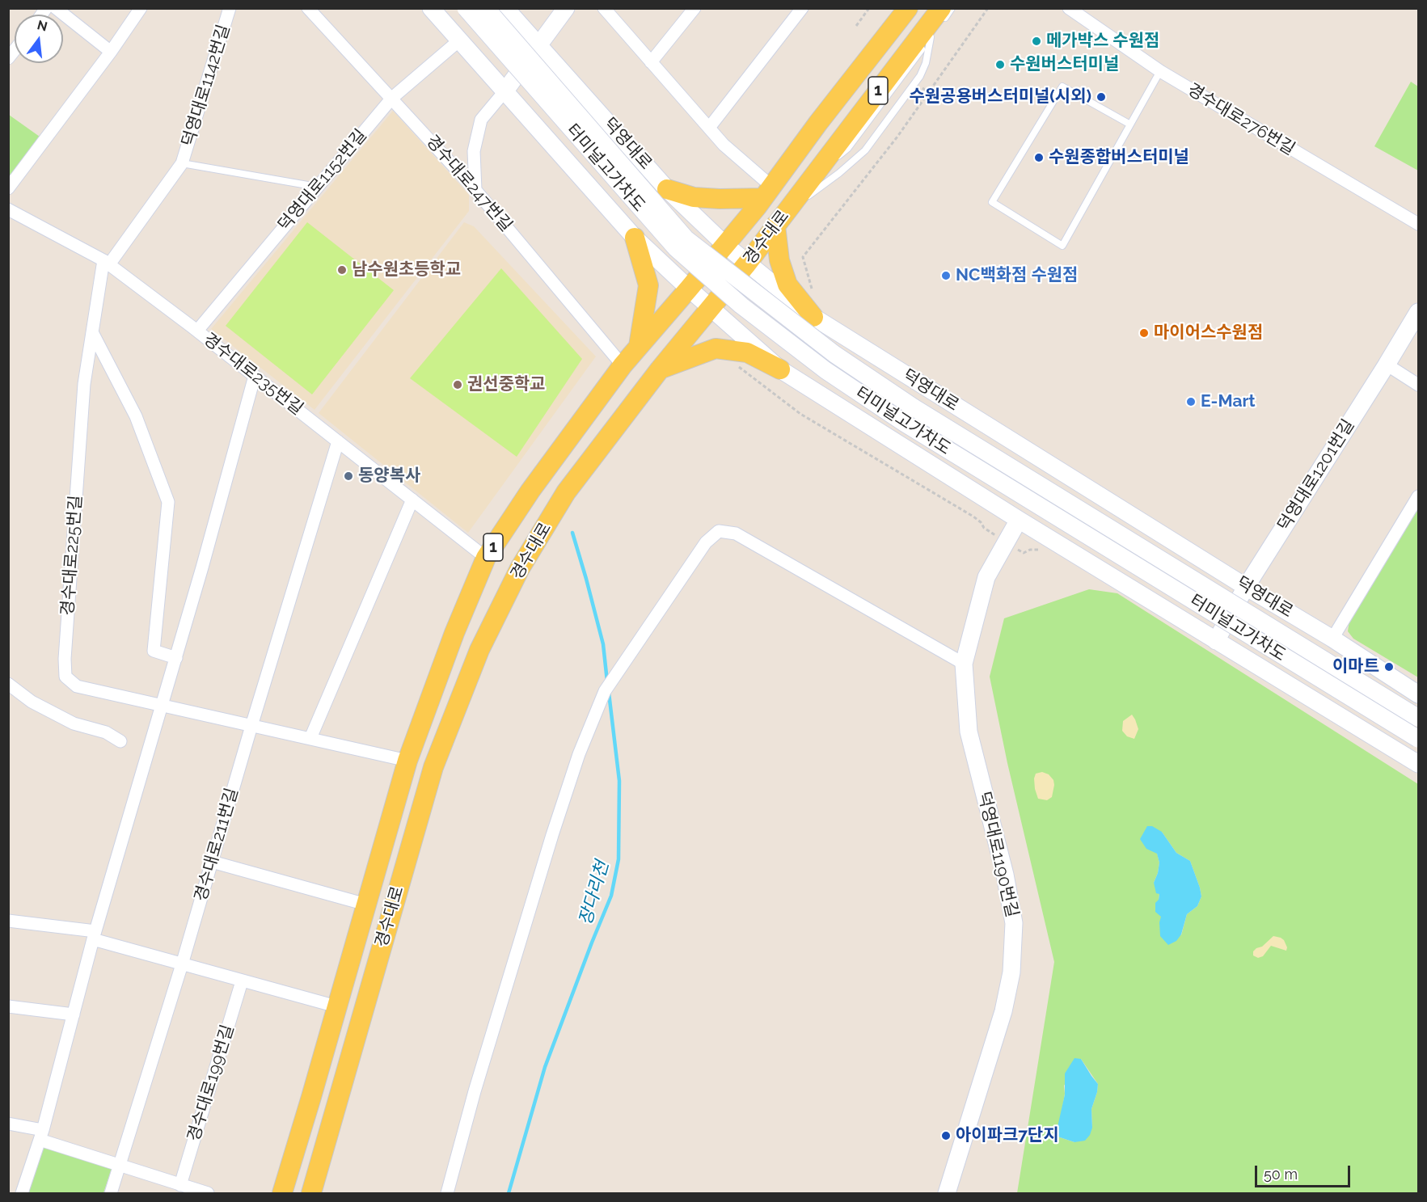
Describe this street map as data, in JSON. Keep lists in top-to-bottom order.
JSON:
{
  "streets": {
    "main road": [
      "1",
      "덕영대로",
      "터미널고가차도",
      "경수대로",
      "덕영대로1201번길",
      "덕영대로1190번길"
    ],
    "street": [
      "덕영대로1142번길",
      "경수대로276번길",
      "덕영대로1152번길",
      "경수대로247번길",
      "경수대로235번길",
      "경수대로225번길",
      "경수대로211번길",
      "경수대로199번길"
    ]
  },
  "crossings": [
    ["덕영대로1142번길", "덕영대로1152번길"],
    ["덕영대로1142번길", "경수대로235번길"],
    ["덕영대로1142번길", "경수대로225번길"],
    ["덕영대로", "경수대로"],
    ["덕영대로", "덕영대로1201번길"],
    ["덕영대로1152번길", "경수대로247번길"],
    ["덕영대로1152번길", "경수대로235번길"],
    ["경수대로247번길", "경수대로"],
    ["경수대로", "경수대로235번길"],
    ["경수대로", "경수대로225번길"],
    ["경수대로", "경수대로211번길"],
    ["경수대로235번길", "경수대로225번길"],
    ["경수대로225번길", "경수대로211번길"]
  ],
  "water": ["장다리천"],
  "places": [
    "메가박스 수원점",
    "수원버스터미널",
    "수원공용버스터미널(시외)",
    "수원종합버스터미널",
    "남수원초등학교",
    "NC백화점 수원점",
    "마이어스수원점",
    "권선중학교",
    "E-Mart",
    "동양복사",
    "이마트",
    "아이파크7단지"
  ],
  "scale_bar": "50 m",
  "north": "top"
}
